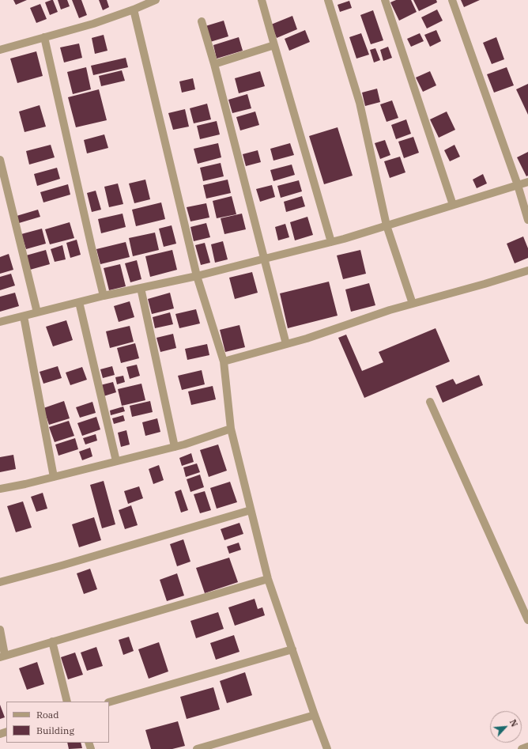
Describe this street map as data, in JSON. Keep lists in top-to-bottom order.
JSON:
{
  "legend": ["Road", "Building"],
  "north": "top right"
}
